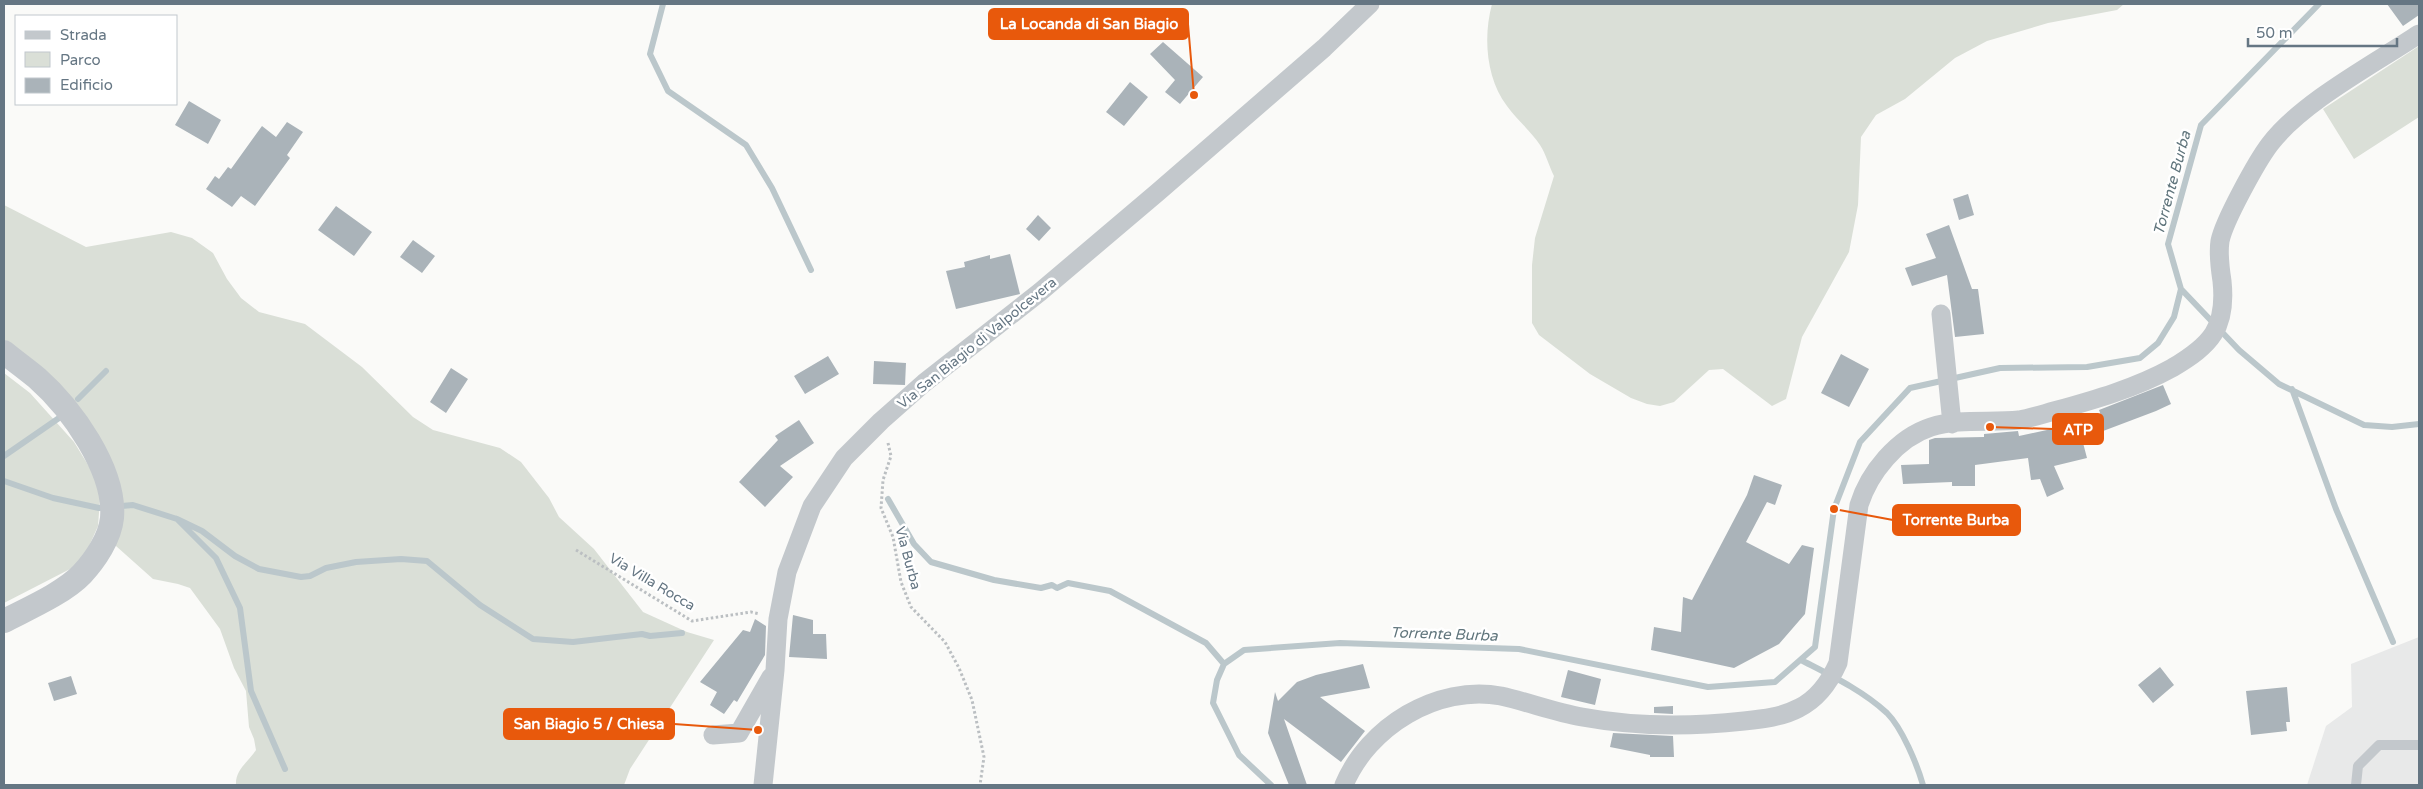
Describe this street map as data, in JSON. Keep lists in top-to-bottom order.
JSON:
{
  "streets": {
    "street": ["Via San Biagio di Valpolcevera"],
    "path": ["Via Burba", "Via Villa Rocca"]
  },
  "crossings": [
    ["Via San Biagio di Valpolcevera", "Via Villa Rocca"]
  ],
  "water": ["Torrente Burba"],
  "places": [
    "La Locanda di San Biagio",
    "ATP",
    "Torrente Burba",
    "San Biagio 5 / Chiesa"
  ],
  "legend": ["Strada", "Parco", "Edificio"],
  "scale_bar": "50 m"
}
